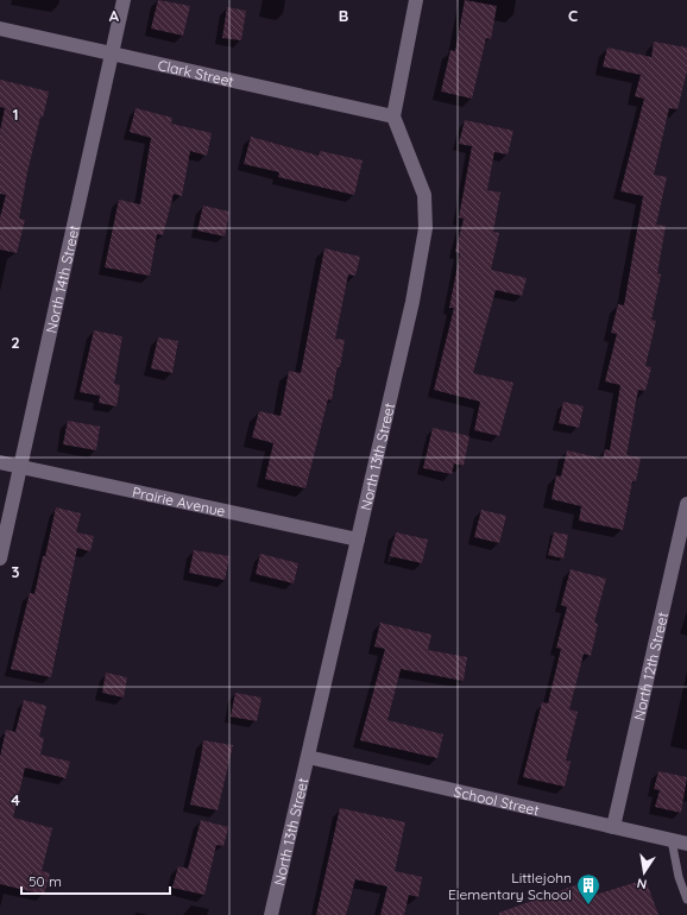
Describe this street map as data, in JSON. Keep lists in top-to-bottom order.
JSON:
{
  "streets": {
    "street": [
      "Clark Street",
      "North 14th Street",
      "North 13th Street",
      "Prairie Avenue",
      "North 12th Street",
      "School Street"
    ]
  },
  "crossings": [
    ["Clark Street", "North 14th Street"],
    ["Clark Street", "North 13th Street"],
    ["North 14th Street", "Prairie Avenue"],
    ["North 13th Street", "Prairie Avenue"],
    ["North 13th Street", "School Street"],
    ["North 12th Street", "School Street"]
  ],
  "places": {
    "building": ["Littlejohn Elementary School"]
  },
  "scale_bar": "50 m",
  "north": "bottom",
  "grid": {
    "columns": ["A", "B", "C"],
    "rows": [
      "1",
      "2",
      "3",
      "4"
    ]
  }
}
